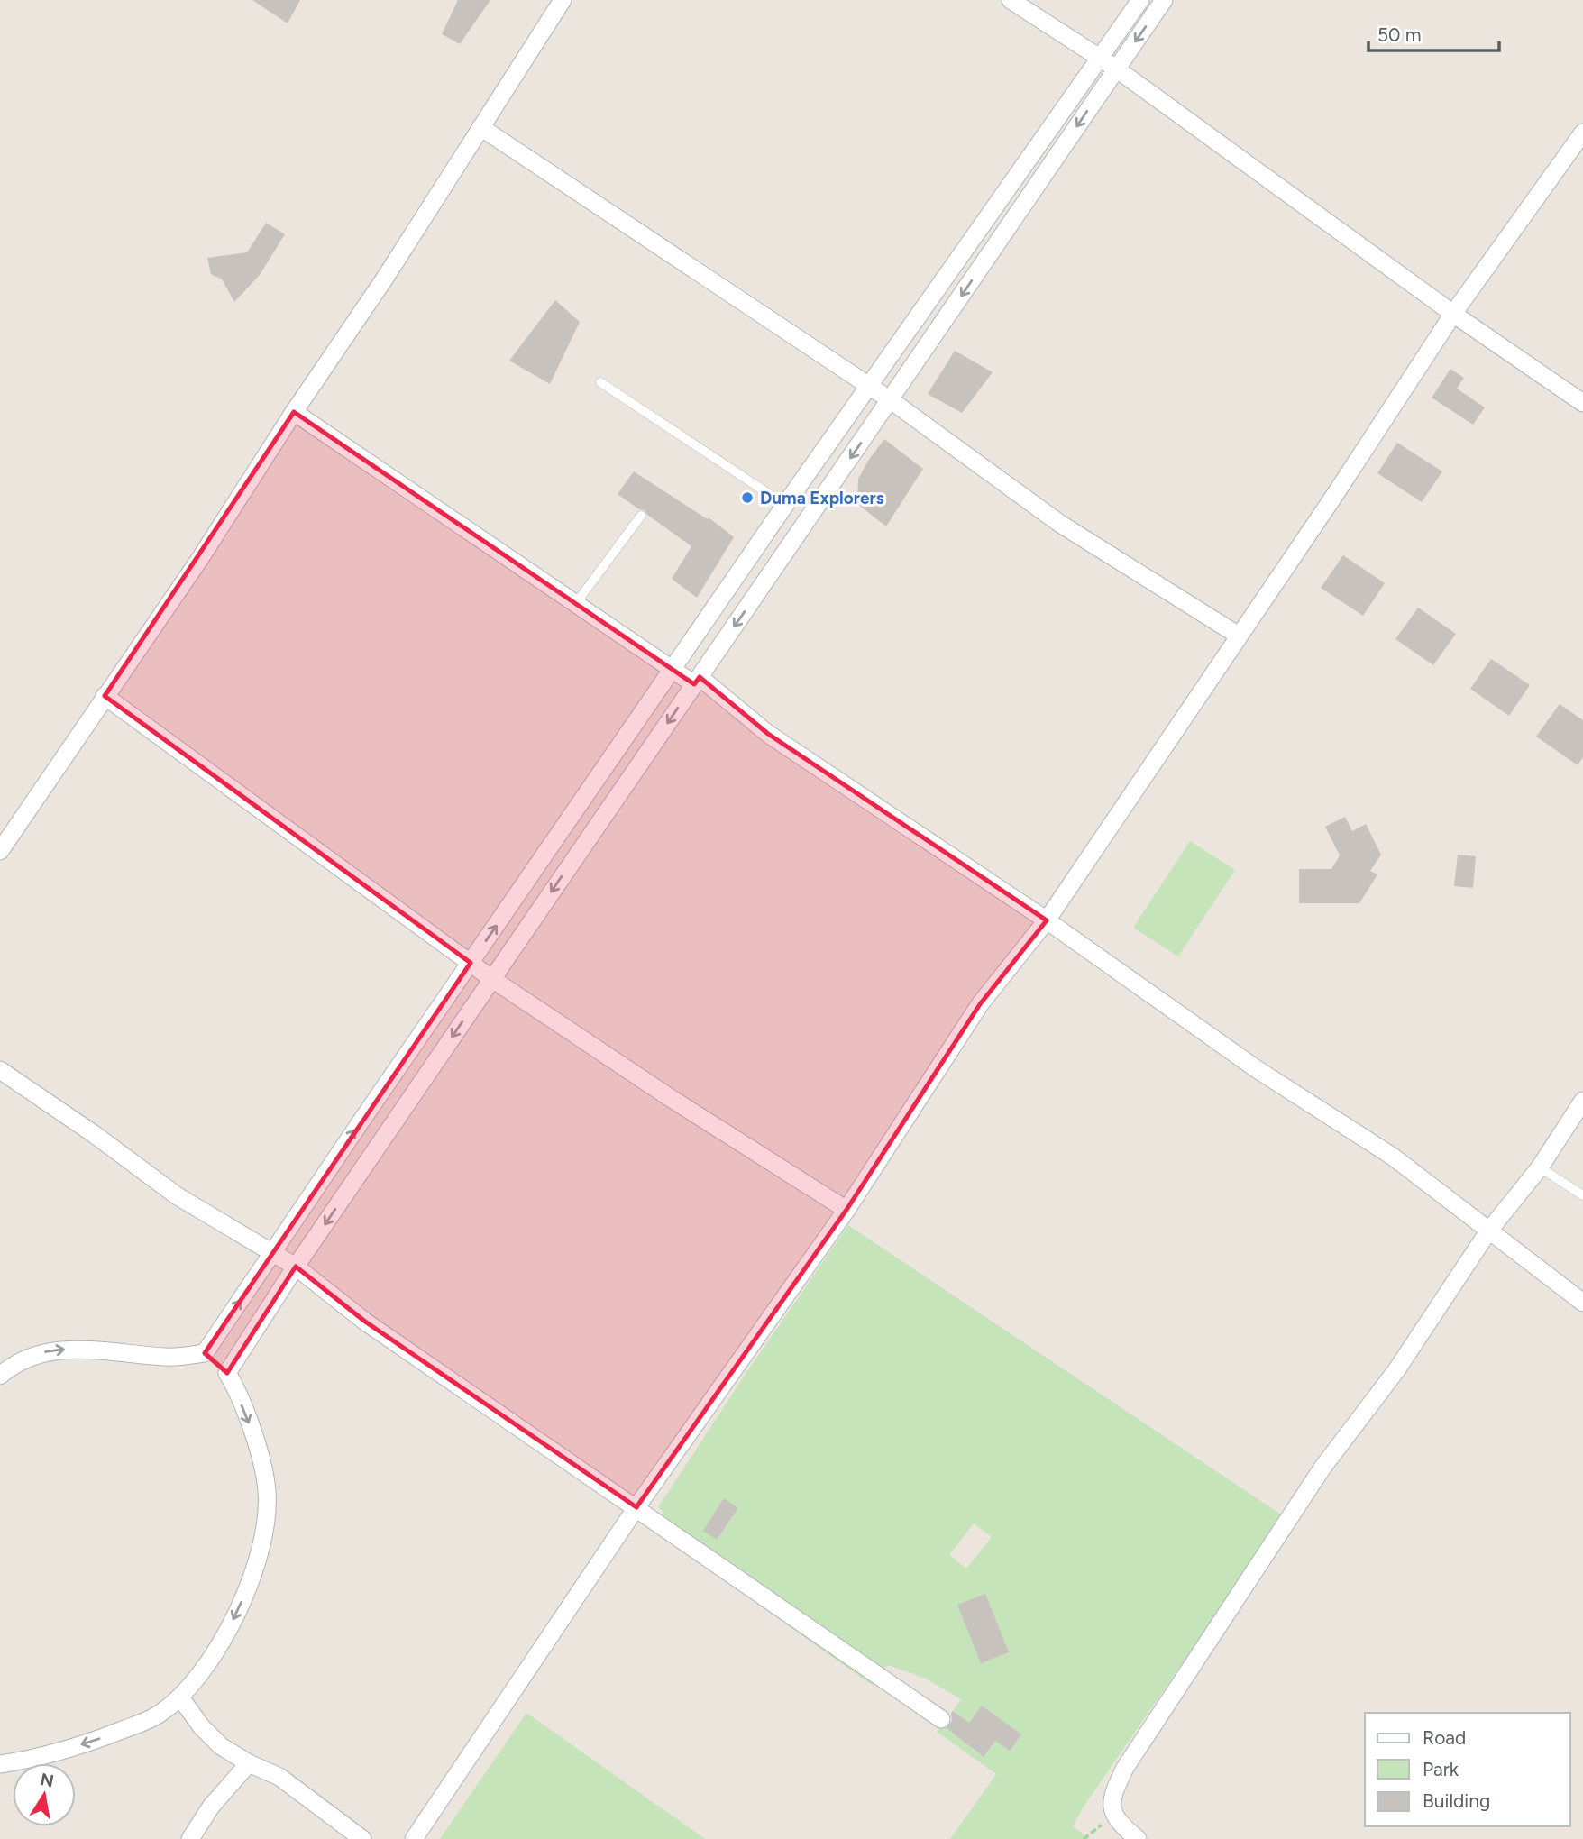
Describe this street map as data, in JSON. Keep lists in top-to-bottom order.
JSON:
{
  "places": ["Duma Explorers"],
  "legend": ["Road", "Park", "Building"],
  "scale_bar": "50 m",
  "north": "top"
}
